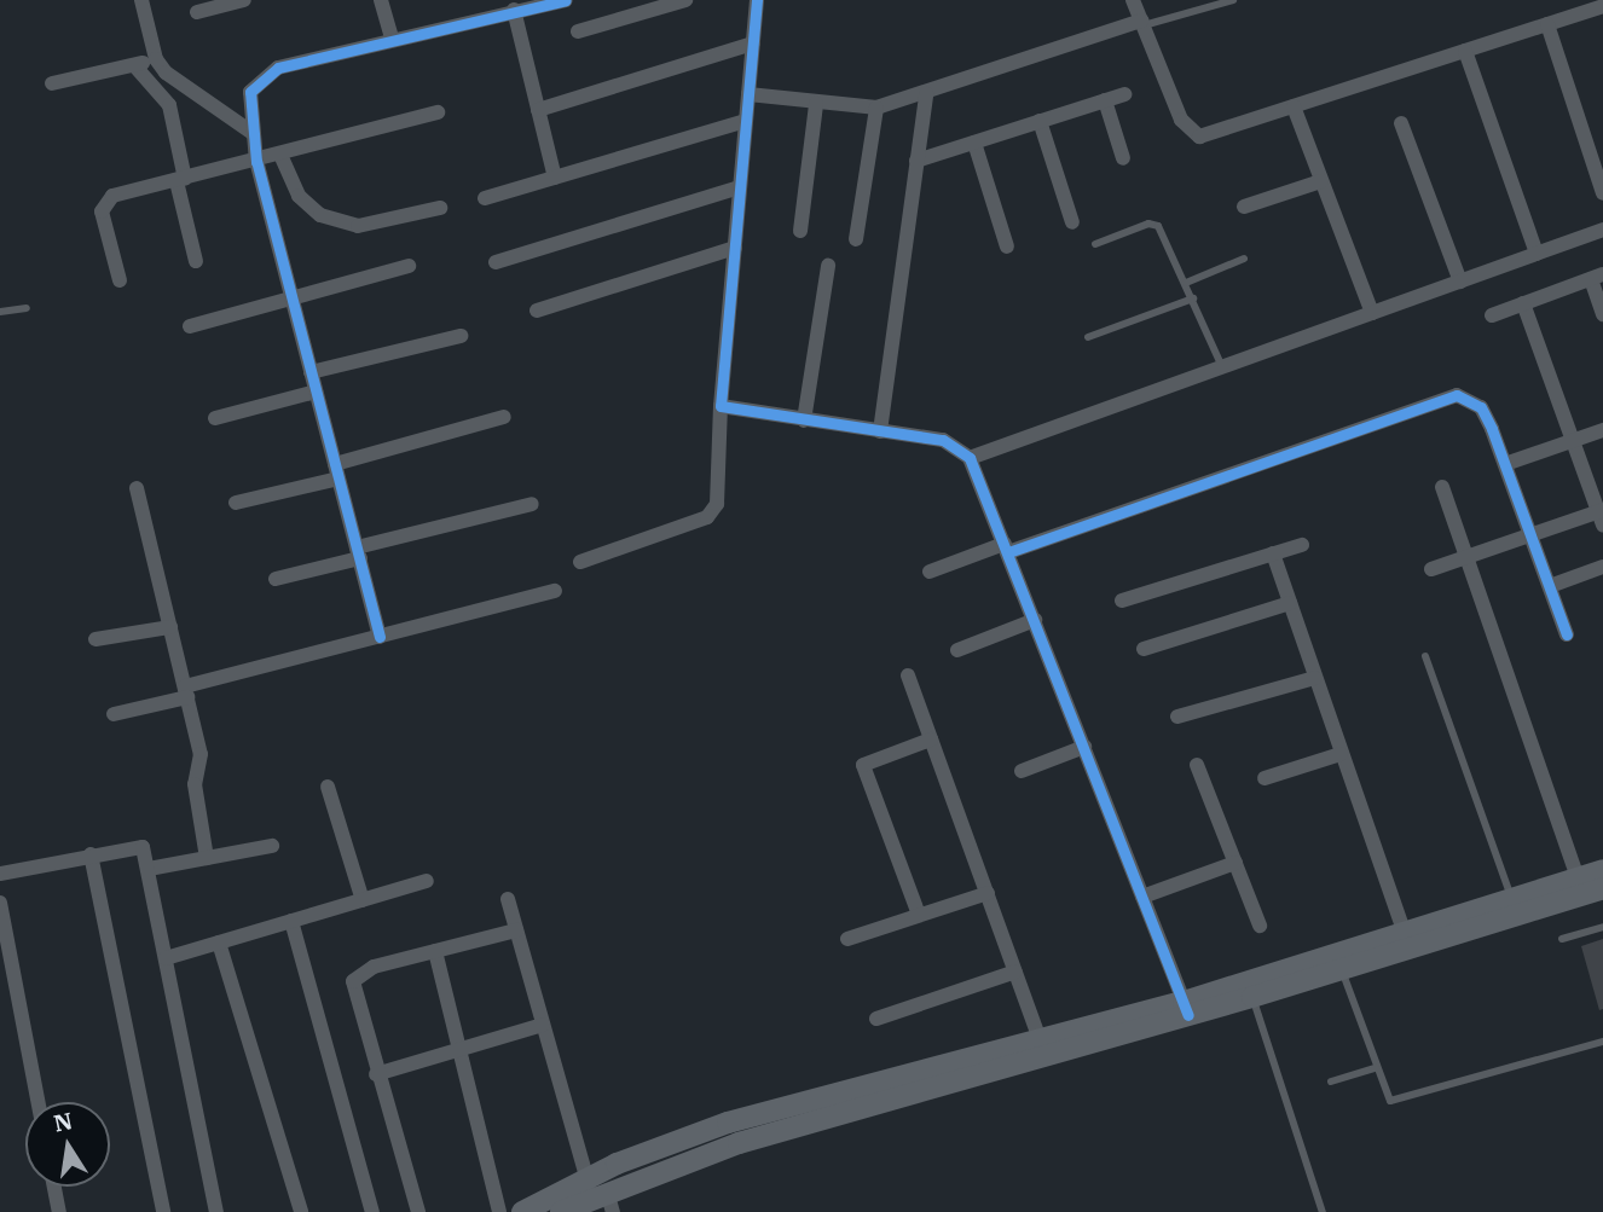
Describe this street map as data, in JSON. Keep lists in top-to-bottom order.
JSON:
{
  "north": "top"
}
